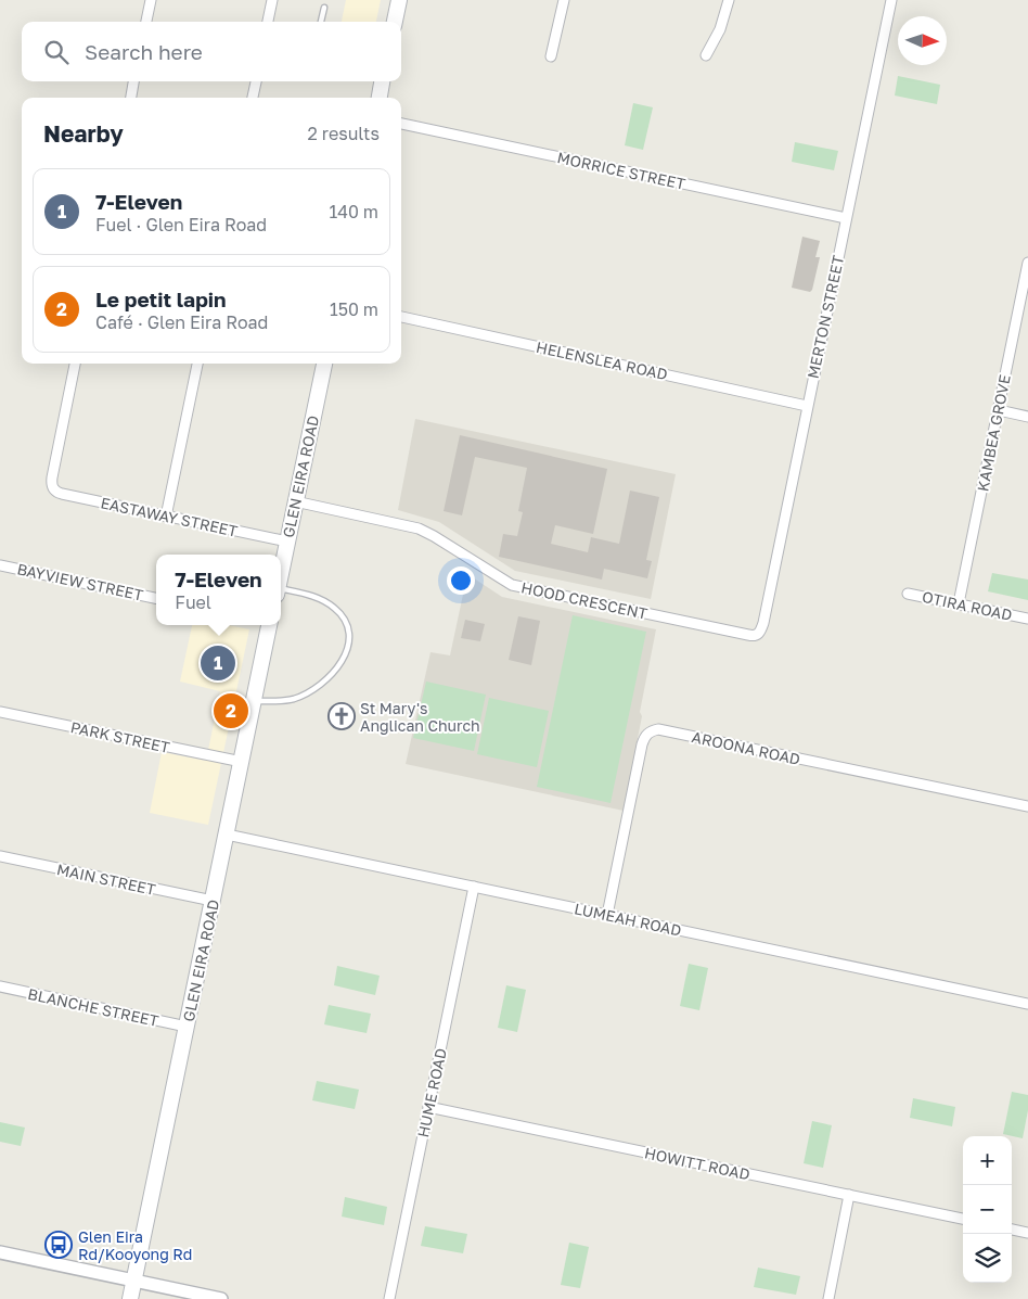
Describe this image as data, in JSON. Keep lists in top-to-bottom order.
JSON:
{
  "streets": {
    "main road": ["GLEN EIRA ROAD"],
    "street": [
      "MORRICE STREET",
      "MERTON STREET",
      "HELENSLEA ROAD",
      "KAMBEA GROVE",
      "EASTAWAY STREET",
      "BAYVIEW STREET",
      "HOOD CRESCENT",
      "OTIRA ROAD",
      "PARK STREET",
      "AROONA ROAD",
      "MAIN STREET",
      "LUMEAH ROAD",
      "BLANCHE STREET",
      "HUME ROAD",
      "HOWITT ROAD"
    ]
  },
  "crossings": [
    ["MORRICE STREET", "MERTON STREET"],
    ["MERTON STREET", "HELENSLEA ROAD"],
    ["MERTON STREET", "HOOD CRESCENT"],
    ["KAMBEA GROVE", "OTIRA ROAD"],
    ["GLEN EIRA ROAD", "EASTAWAY STREET"],
    ["GLEN EIRA ROAD", "HOOD CRESCENT"],
    ["GLEN EIRA ROAD", "PARK STREET"],
    ["GLEN EIRA ROAD", "MAIN STREET"],
    ["GLEN EIRA ROAD", "LUMEAH ROAD"],
    ["GLEN EIRA ROAD", "BLANCHE STREET"],
    ["AROONA ROAD", "LUMEAH ROAD"],
    ["LUMEAH ROAD", "HUME ROAD"],
    ["HUME ROAD", "HOWITT ROAD"]
  ],
  "places": {
    "church": ["St Mary's Anglican Church"],
    "bus stop": ["Glen Eira Rd/Kooyong Rd"]
  },
  "north": "right",
  "page": {
    "search": "Search here",
    "heading": ["Nearby", "2 results"],
    "list": [
      {
        "mark": "1",
        "name": "7-Eleven",
        "note": "Fuel · Glen Eira Road",
        "value": "140 m"
      },
      {
        "mark": "2",
        "name": "Le petit lapin",
        "note": "Café · Glen Eira Road",
        "value": "150 m"
      }
    ],
    "popup": ["7-Eleven", "Fuel"],
    "pins": ["1", "2"],
    "map_buttons": ["+", "−"]
  }
}
